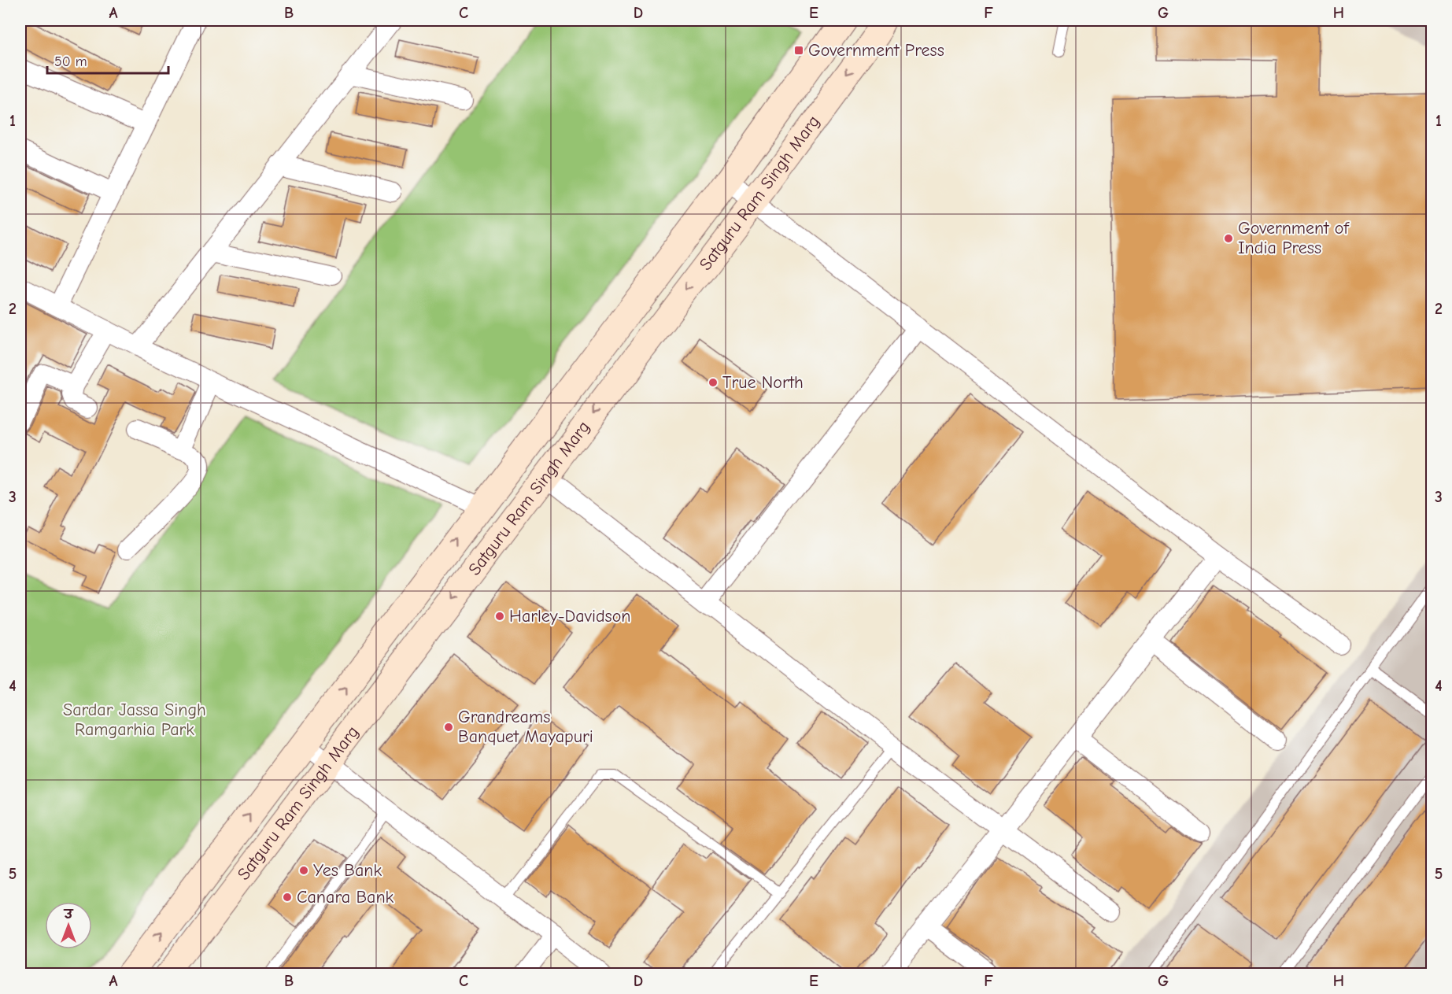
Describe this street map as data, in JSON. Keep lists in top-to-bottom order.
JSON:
{
  "streets": {
    "main road": ["Satguru Ram Singh Marg"]
  },
  "parks": ["Sardar Jassa Singh Ramgarhia Park"],
  "places": {
    "transit": ["Government Press"],
    "other": [
      "Government of India Press",
      "True North",
      "Harley-Davidson",
      "Grandreams Banquet Mayapuri",
      "Yes Bank",
      "Canara Bank"
    ]
  },
  "scale_bar": "50 m",
  "north": "top",
  "grid": {
    "columns": [
      "A",
      "B",
      "C",
      "D",
      "E",
      "F",
      "G",
      "H"
    ],
    "rows": [
      "1",
      "2",
      "3",
      "4",
      "5"
    ]
  }
}
